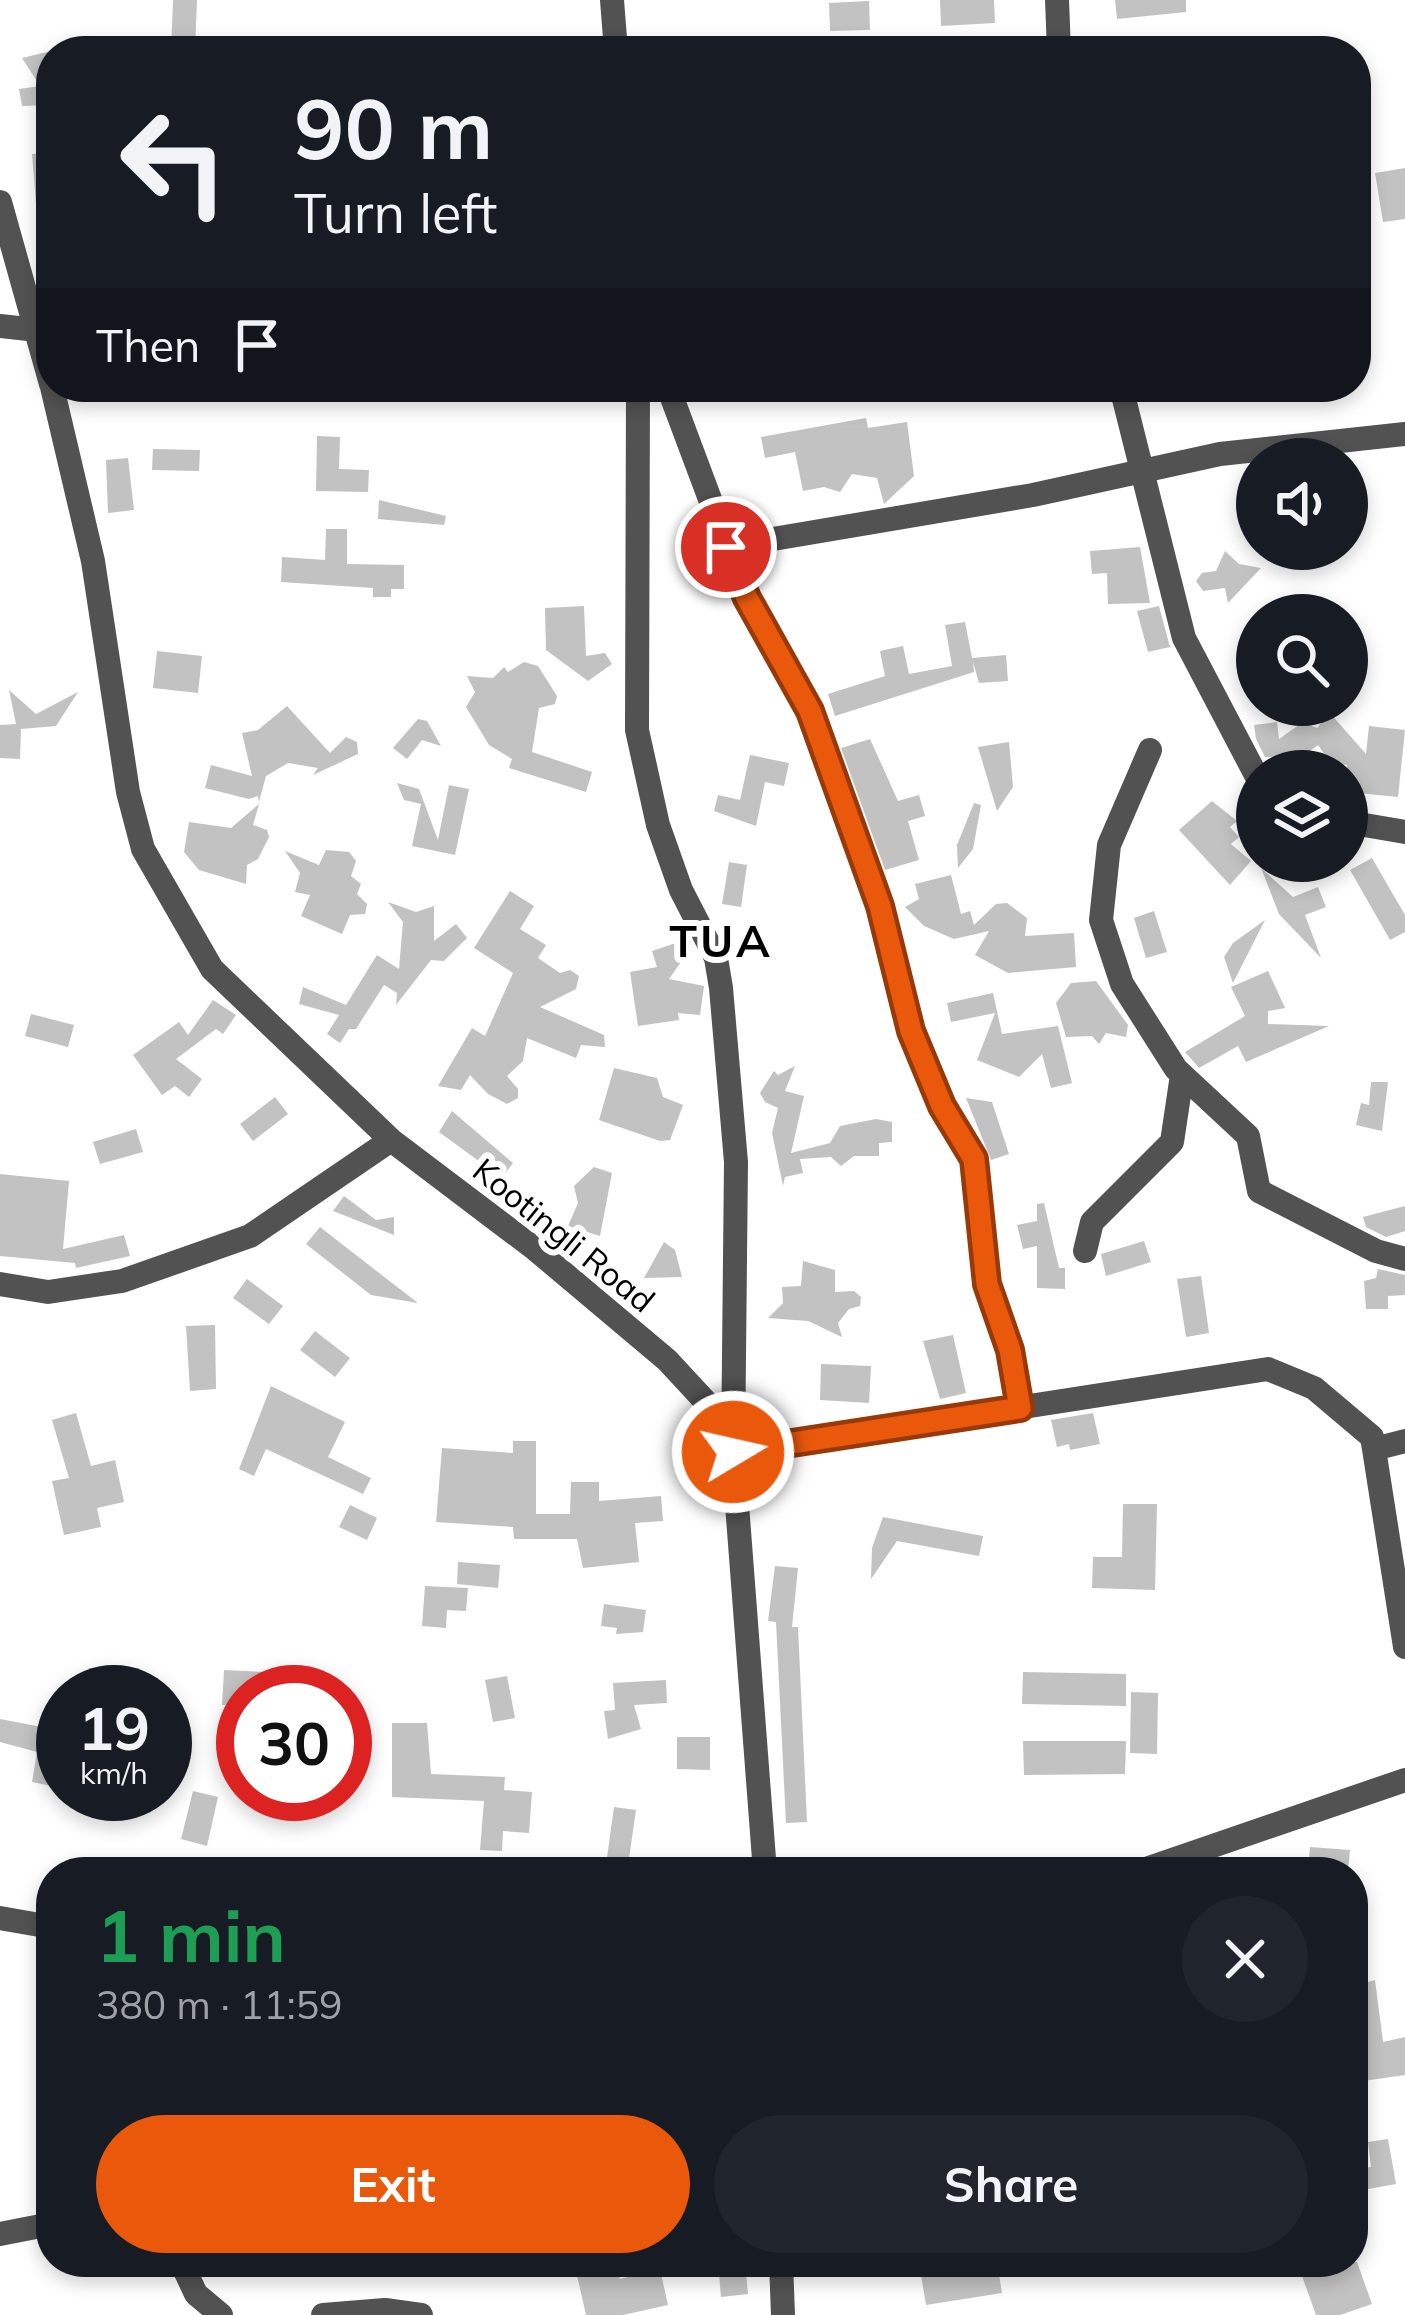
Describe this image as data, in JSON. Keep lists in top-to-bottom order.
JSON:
{
  "streets": {
    "street": ["Kootingli Road"]
  },
  "districts": ["TUA"],
  "page": {
    "turn": ["90 m", "Turn left"],
    "then": "Then",
    "speed": "19 km/h",
    "limit": "30",
    "heading": ["1 min", "380 m · 11:59"],
    "buttons": ["Exit", "Share"]
  }
}
